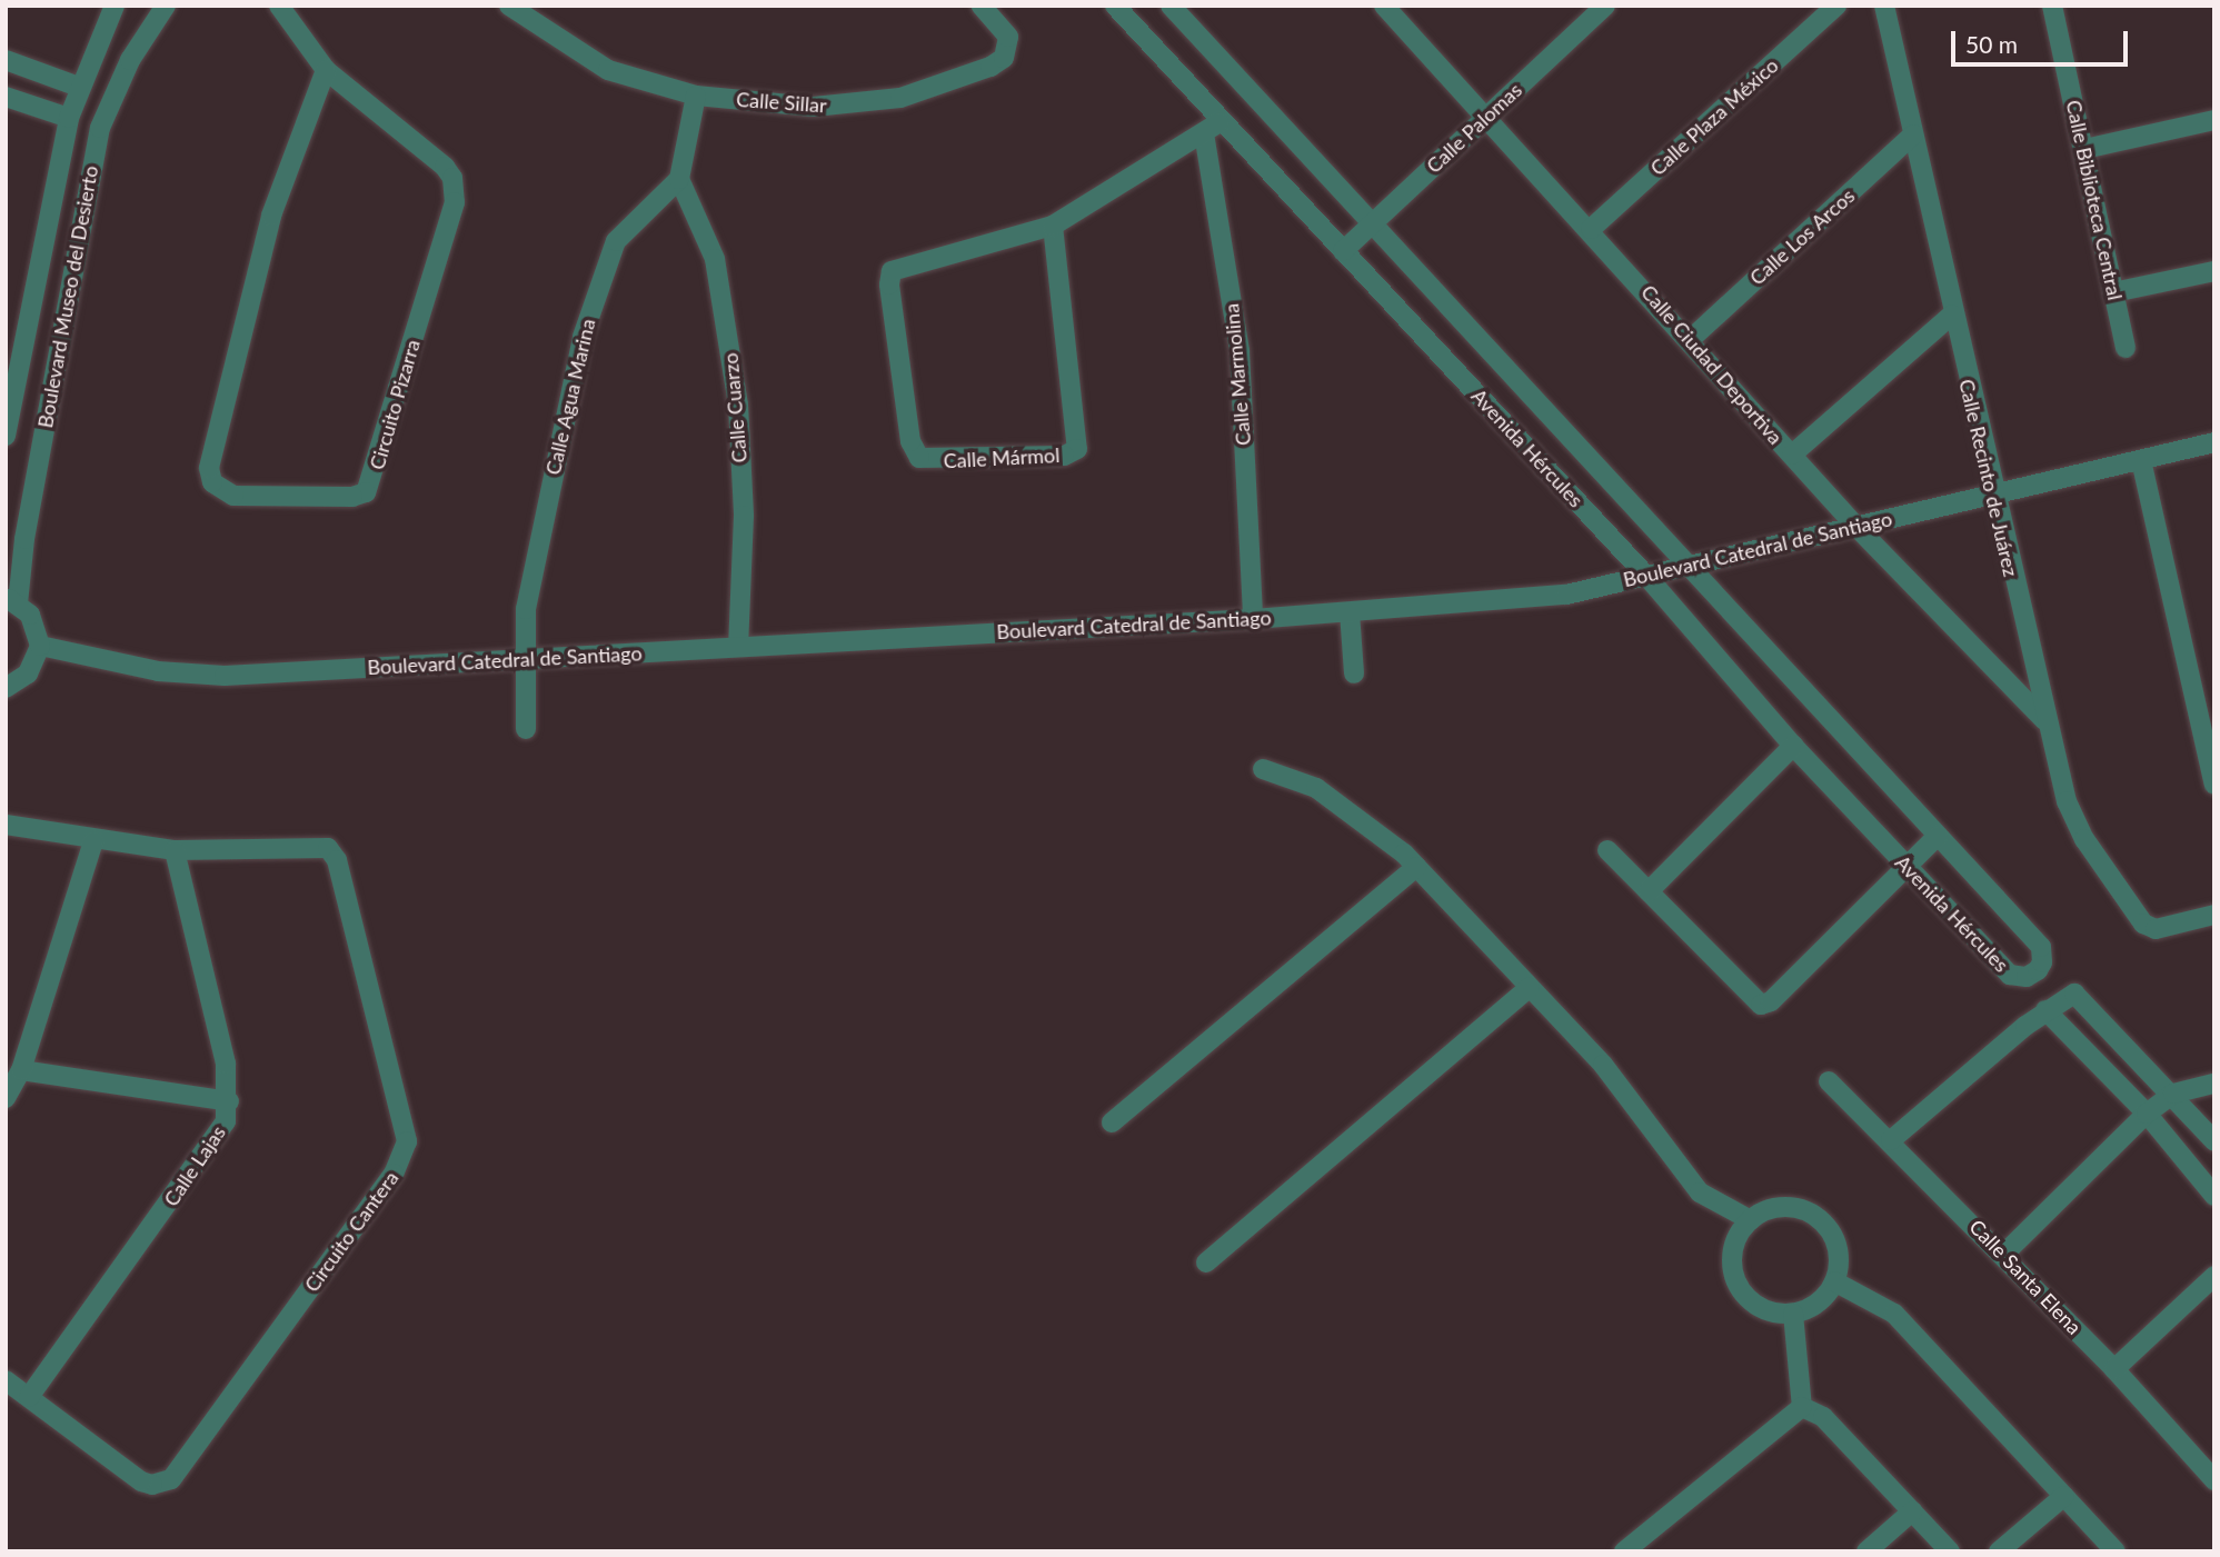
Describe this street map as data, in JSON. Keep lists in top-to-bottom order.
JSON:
{
  "streets": {
    "street": [
      "Calle Sillar",
      "Calle Plaza México",
      "Calle Palomas",
      "Calle Biblioteca Central",
      "Calle Los Arcos",
      "Boulevard Museo del Desierto",
      "Calle Ciudad Deportiva",
      "Calle Marmolina",
      "Calle Agua Marina",
      "Circuito Pizarra",
      "Calle Cuarzo",
      "Avenida Hércules",
      "Calle Mármol",
      "Calle Recinto de Juárez",
      "Boulevard Catedral de Santiago",
      "Calle Lajas",
      "Circuito Cantera",
      "Calle Santa Elena"
    ]
  },
  "crossings": [
    ["Calle Plaza México", "Calle Ciudad Deportiva"],
    ["Calle Palomas", "Calle Ciudad Deportiva"],
    ["Calle Palomas", "Avenida Hércules"],
    ["Calle Los Arcos", "Calle Ciudad Deportiva"],
    ["Calle Los Arcos", "Calle Recinto de Juárez"],
    ["Calle Ciudad Deportiva", "Calle Recinto de Juárez"],
    ["Calle Ciudad Deportiva", "Boulevard Catedral de Santiago"],
    ["Calle Marmolina", "Avenida Hércules"],
    ["Calle Marmolina", "Calle Mármol"],
    ["Calle Marmolina", "Boulevard Catedral de Santiago"],
    ["Calle Agua Marina", "Calle Cuarzo"],
    ["Calle Agua Marina", "Boulevard Catedral de Santiago"],
    ["Calle Cuarzo", "Boulevard Catedral de Santiago"],
    ["Avenida Hércules", "Calle Mármol"],
    ["Avenida Hércules", "Boulevard Catedral de Santiago"],
    ["Calle Recinto de Juárez", "Boulevard Catedral de Santiago"],
    ["Calle Lajas", "Circuito Cantera"]
  ],
  "scale_bar": "50 m"
}
